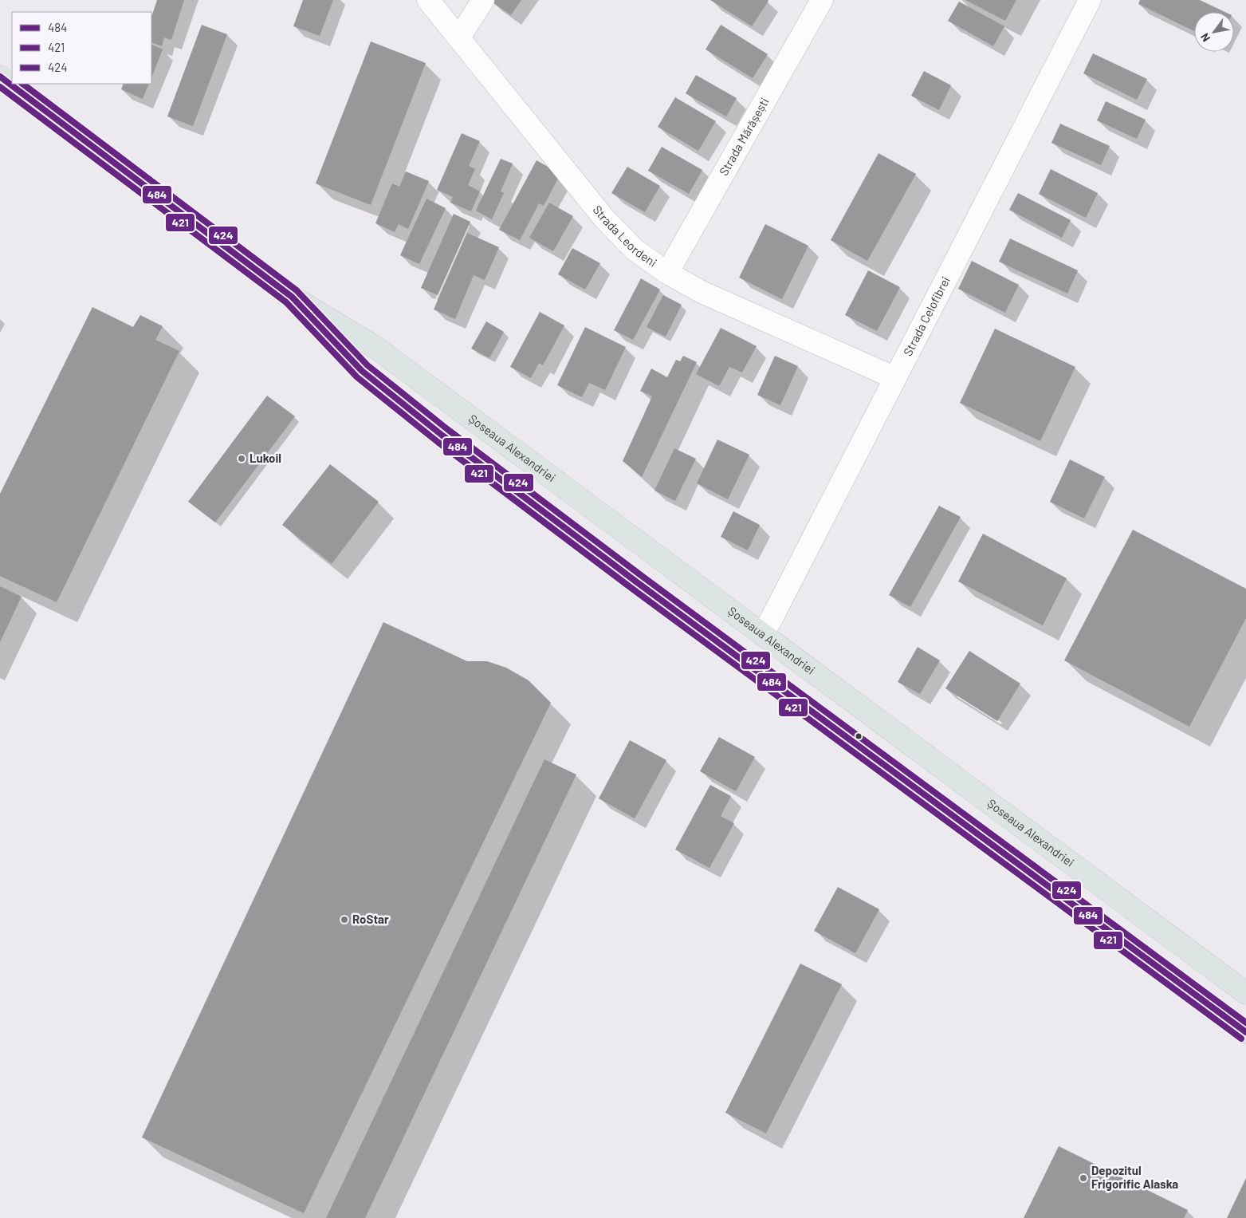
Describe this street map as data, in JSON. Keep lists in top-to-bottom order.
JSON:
{
  "streets": {
    "main road": ["Șoseaua Alexandriei"],
    "street": ["Strada Mărășești", "Strada Leordeni", "Strada Celofibrei"]
  },
  "crossings": [
    ["Strada Mărășești", "Strada Leordeni"],
    ["Strada Leordeni", "Strada Celofibrei"],
    ["Strada Celofibrei", "Șoseaua Alexandriei"]
  ],
  "places": ["Lukoil", "RoStar", "Depozitul Frigorific Alaska"],
  "lines": ["transit line 484", "transit line 424", "transit line 421"],
  "legend": ["484", "421", "424"],
  "north": "bottom left"
}
